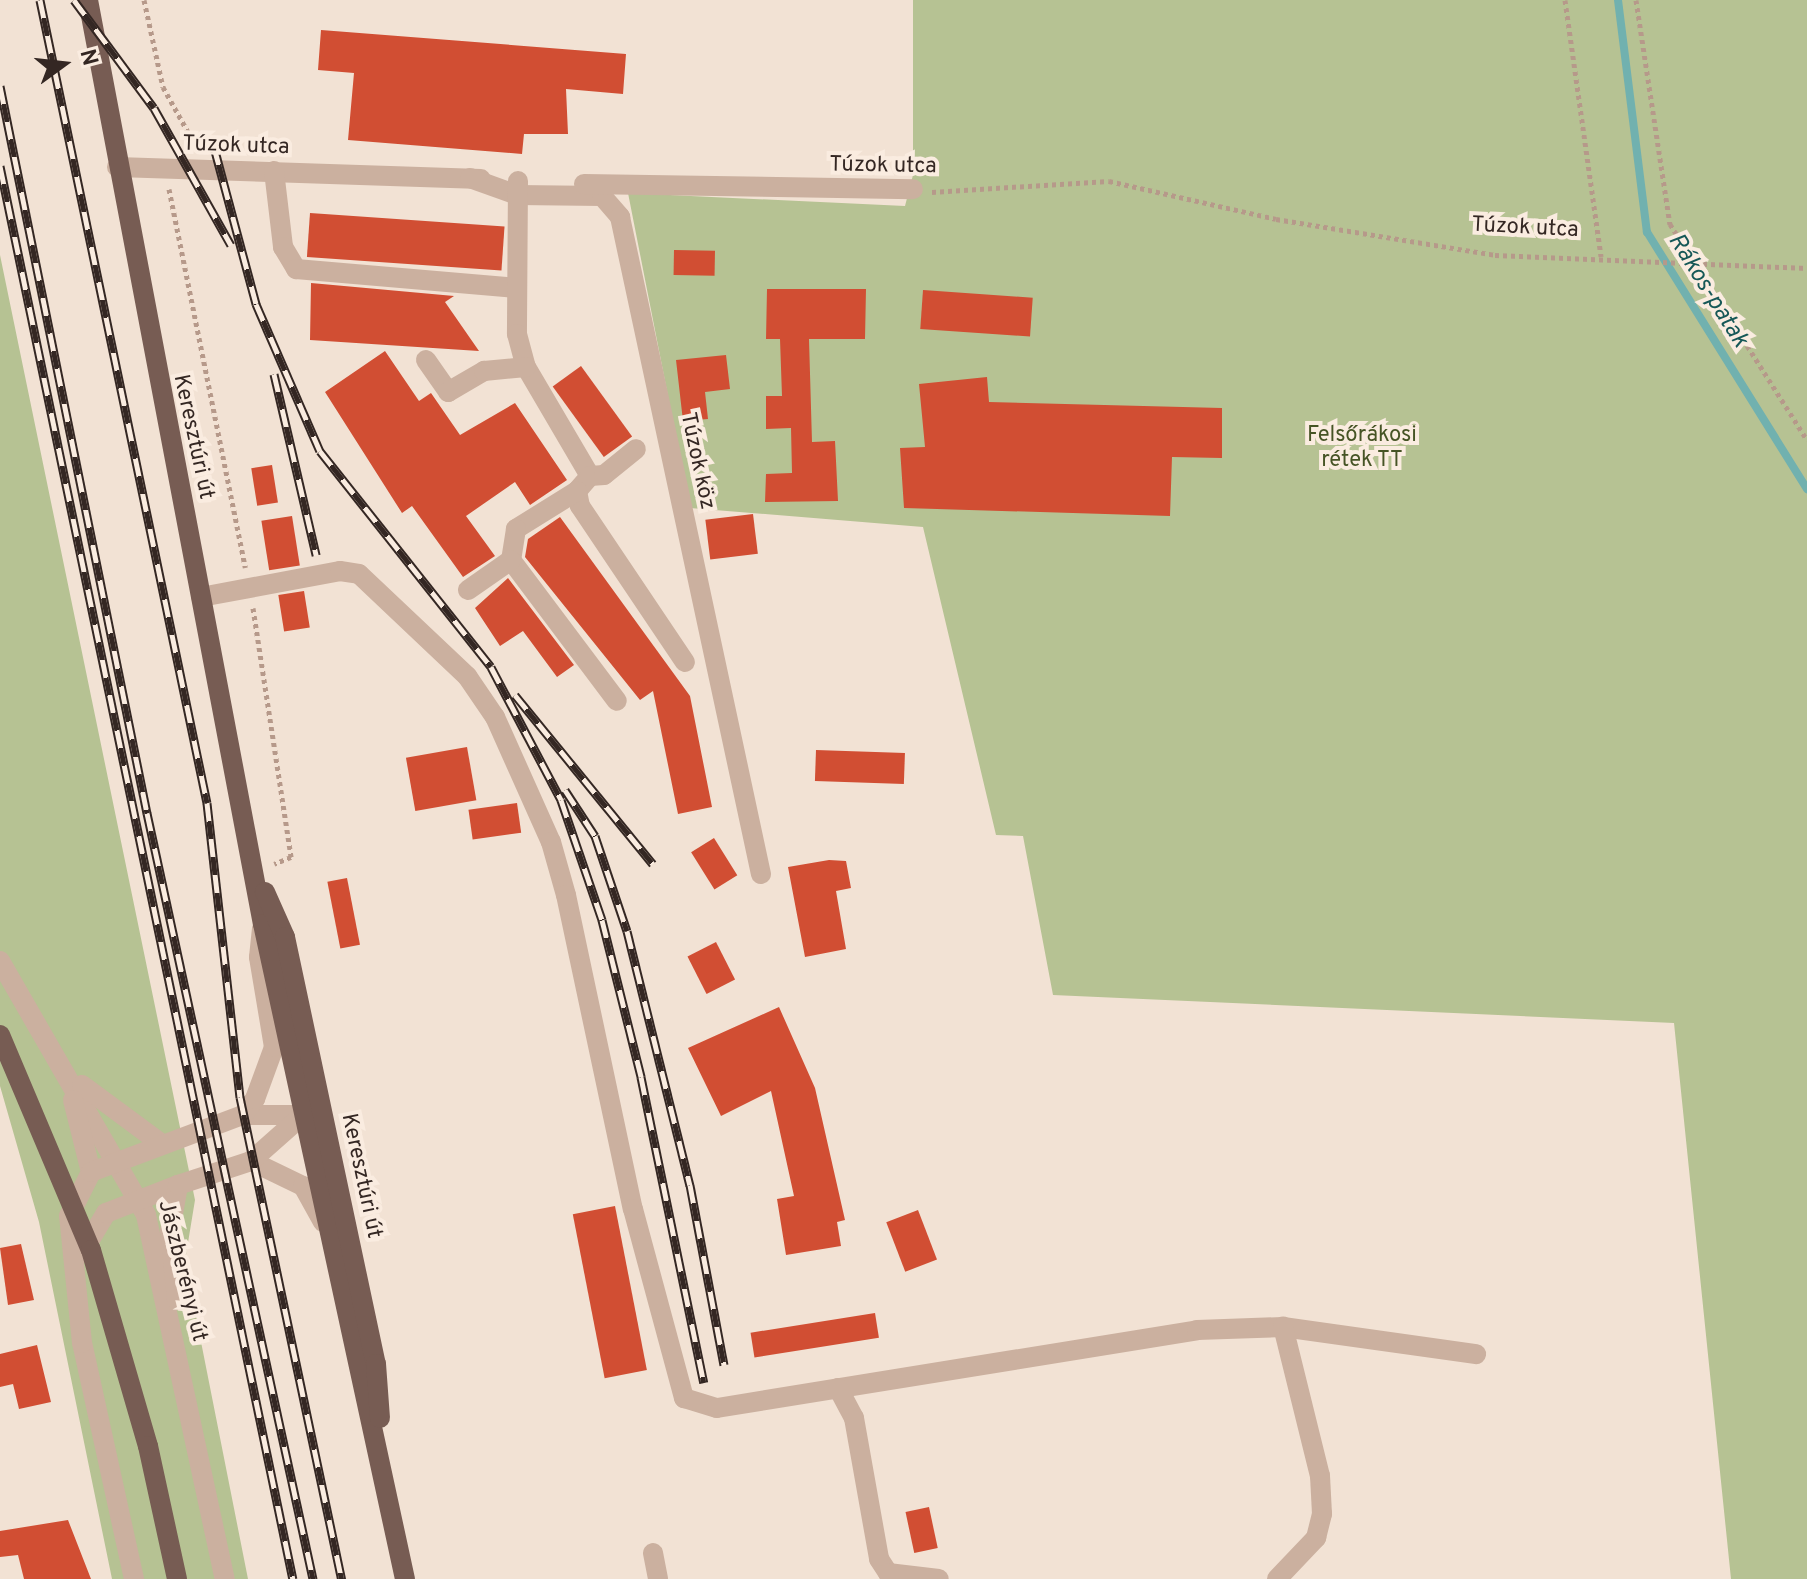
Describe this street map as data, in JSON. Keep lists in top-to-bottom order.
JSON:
{
  "streets": {
    "main road": ["Keresztúri út"],
    "street": ["Túzok utca", "Túzok köz", "Jászberényi út"]
  },
  "crossings": [
    ["Túzok utca", "Keresztúri út"],
    ["Túzok utca", "Túzok köz"]
  ],
  "water": ["Rákos-patak"],
  "parks": ["Felsőrákosi rétek TT"],
  "north": "right"
}
